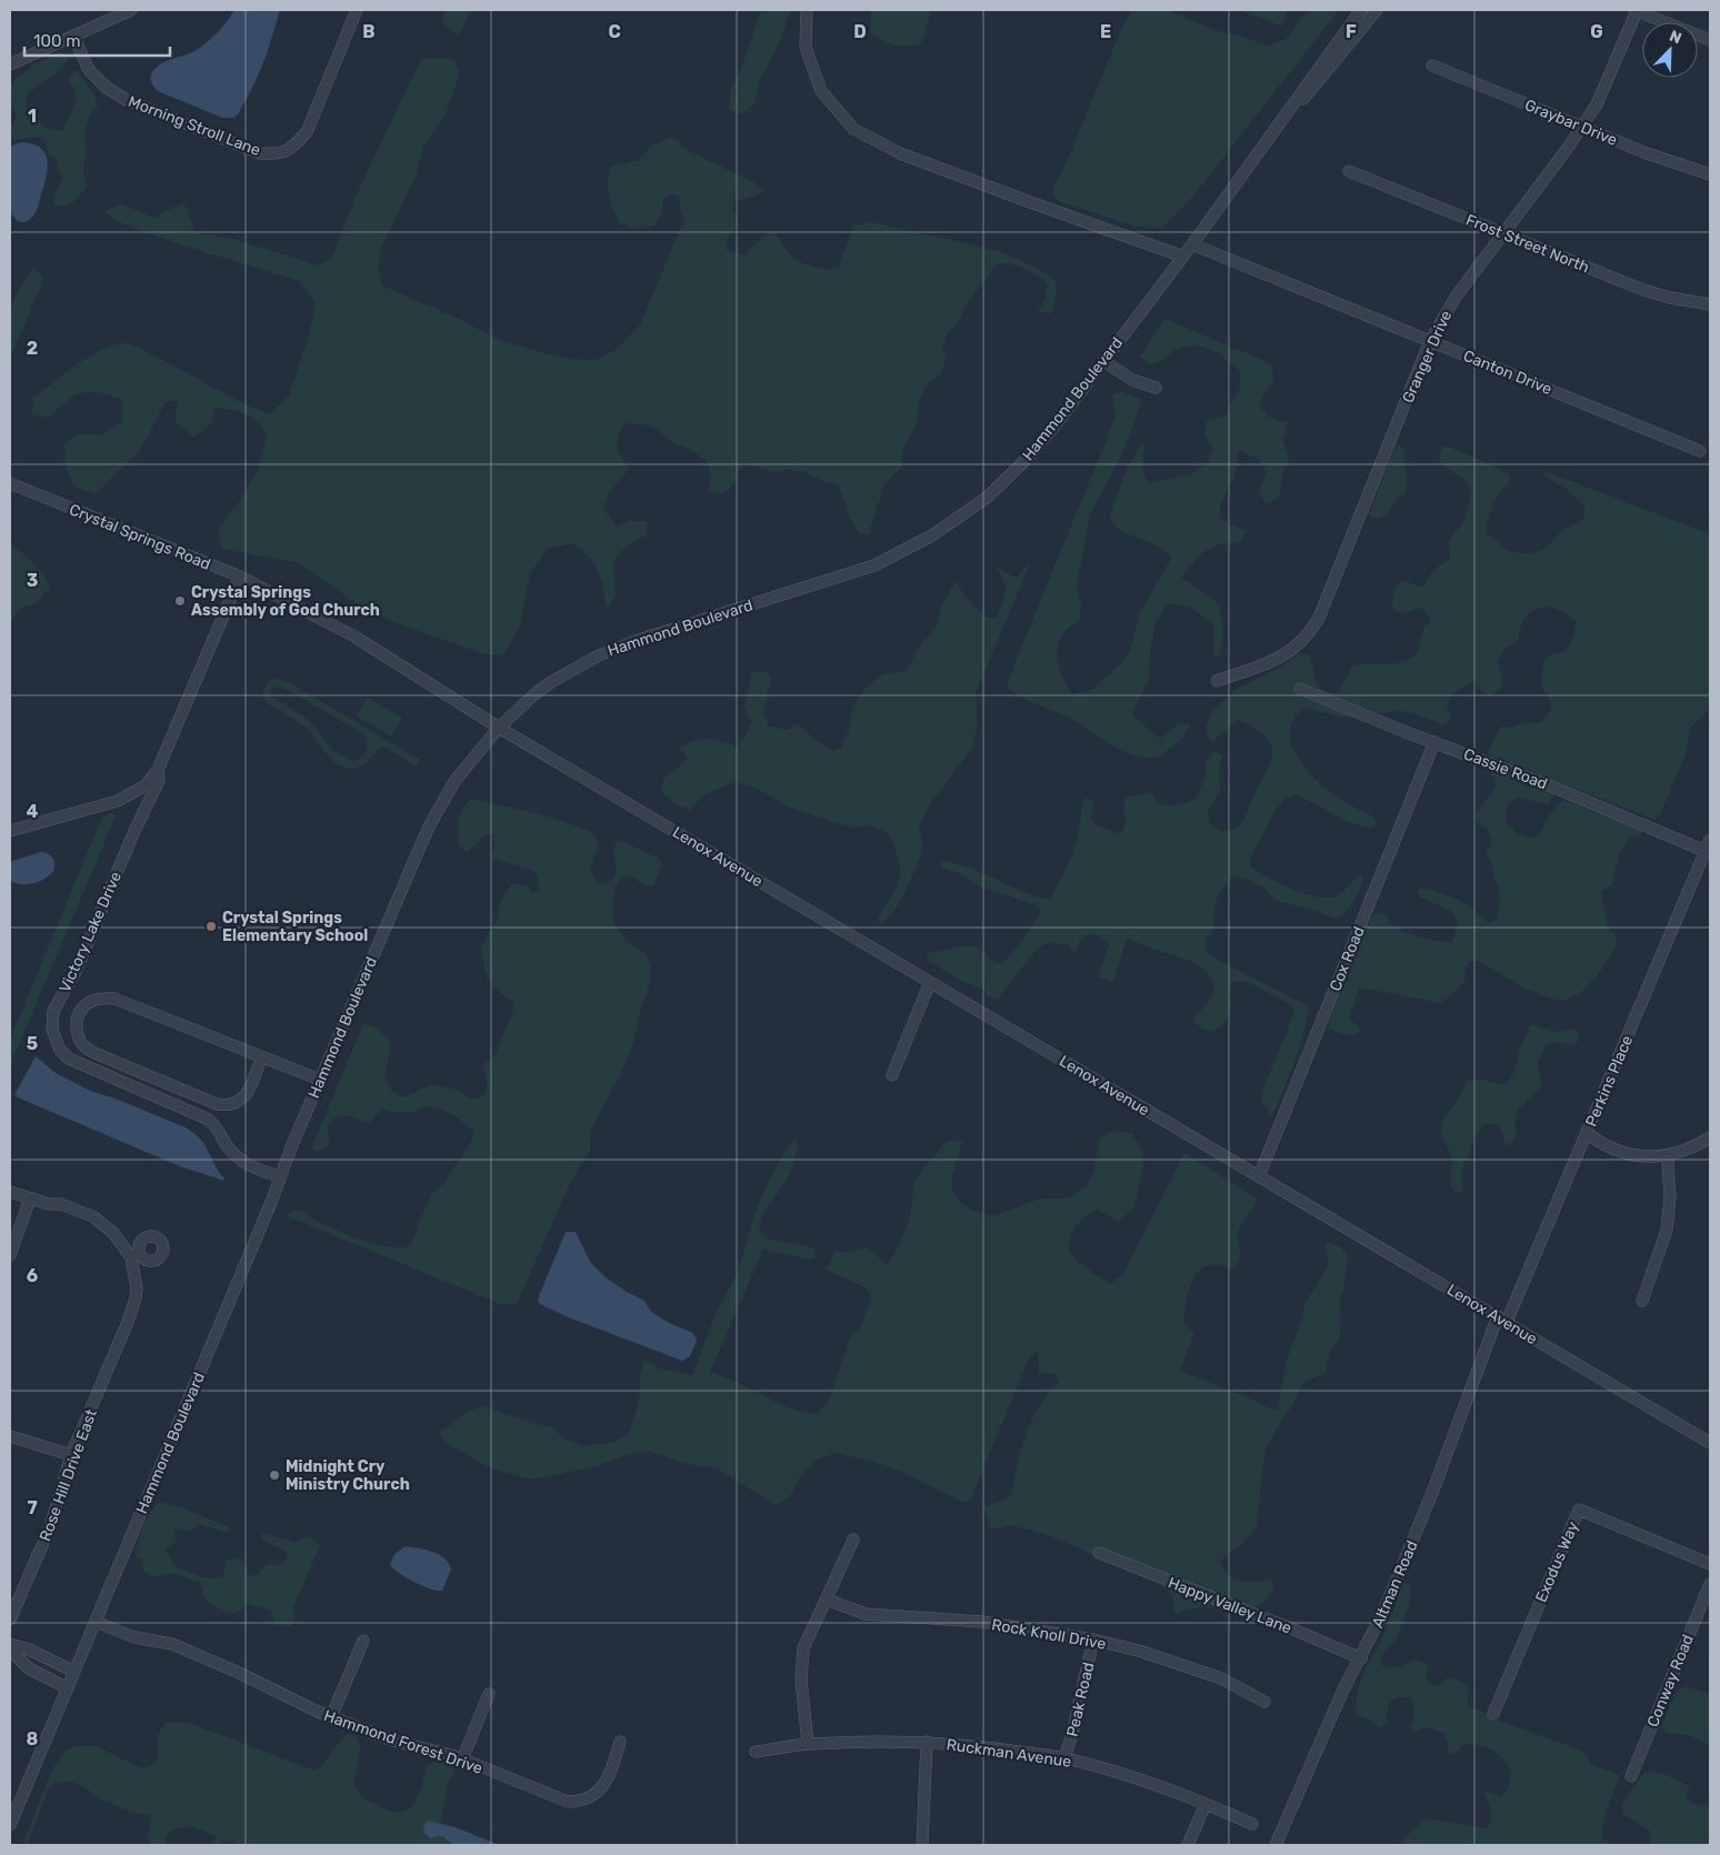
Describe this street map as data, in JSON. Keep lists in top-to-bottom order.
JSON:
{
  "streets": {
    "street": [
      "Graybar Drive",
      "Morning Stroll Lane",
      "Frost Street North",
      "Granger Drive",
      "Canton Drive",
      "Hammond Boulevard",
      "Crystal Springs Road",
      "Cassie Road",
      "Lenox Avenue",
      "Victory Lake Drive",
      "Cox Road",
      "Perkins Place",
      "Rose Hill Drive East",
      "Exodus Way",
      "Altman Road",
      "Happy Valley Lane",
      "Rock Knoll Drive",
      "Conway Road",
      "Peak Road",
      "Hammond Forest Drive",
      "Ruckman Avenue"
    ]
  },
  "crossings": [
    ["Graybar Drive", "Granger Drive"],
    ["Frost Street North", "Granger Drive"],
    ["Granger Drive", "Canton Drive"],
    ["Canton Drive", "Hammond Boulevard"],
    ["Hammond Boulevard", "Crystal Springs Road"],
    ["Hammond Boulevard", "Lenox Avenue"],
    ["Hammond Boulevard", "Victory Lake Drive"],
    ["Hammond Boulevard", "Hammond Forest Drive"],
    ["Crystal Springs Road", "Lenox Avenue"],
    ["Crystal Springs Road", "Victory Lake Drive"],
    ["Cassie Road", "Cox Road"],
    ["Cassie Road", "Perkins Place"],
    ["Lenox Avenue", "Cox Road"],
    ["Lenox Avenue", "Perkins Place"],
    ["Lenox Avenue", "Altman Road"],
    ["Perkins Place", "Altman Road"],
    ["Altman Road", "Happy Valley Lane"],
    ["Rock Knoll Drive", "Peak Road"],
    ["Peak Road", "Ruckman Avenue"]
  ],
  "places": ["Crystal Springs Assembly of God Church", "Crystal Springs Elementary School", "Midnight Cry Ministry Church"],
  "scale_bar": "100 m",
  "north": "top right",
  "grid": {
    "columns": [
      "B",
      "C",
      "D",
      "E",
      "F",
      "G"
    ],
    "rows": [
      "1",
      "2",
      "3",
      "4",
      "5",
      "6",
      "7",
      "8"
    ]
  }
}
